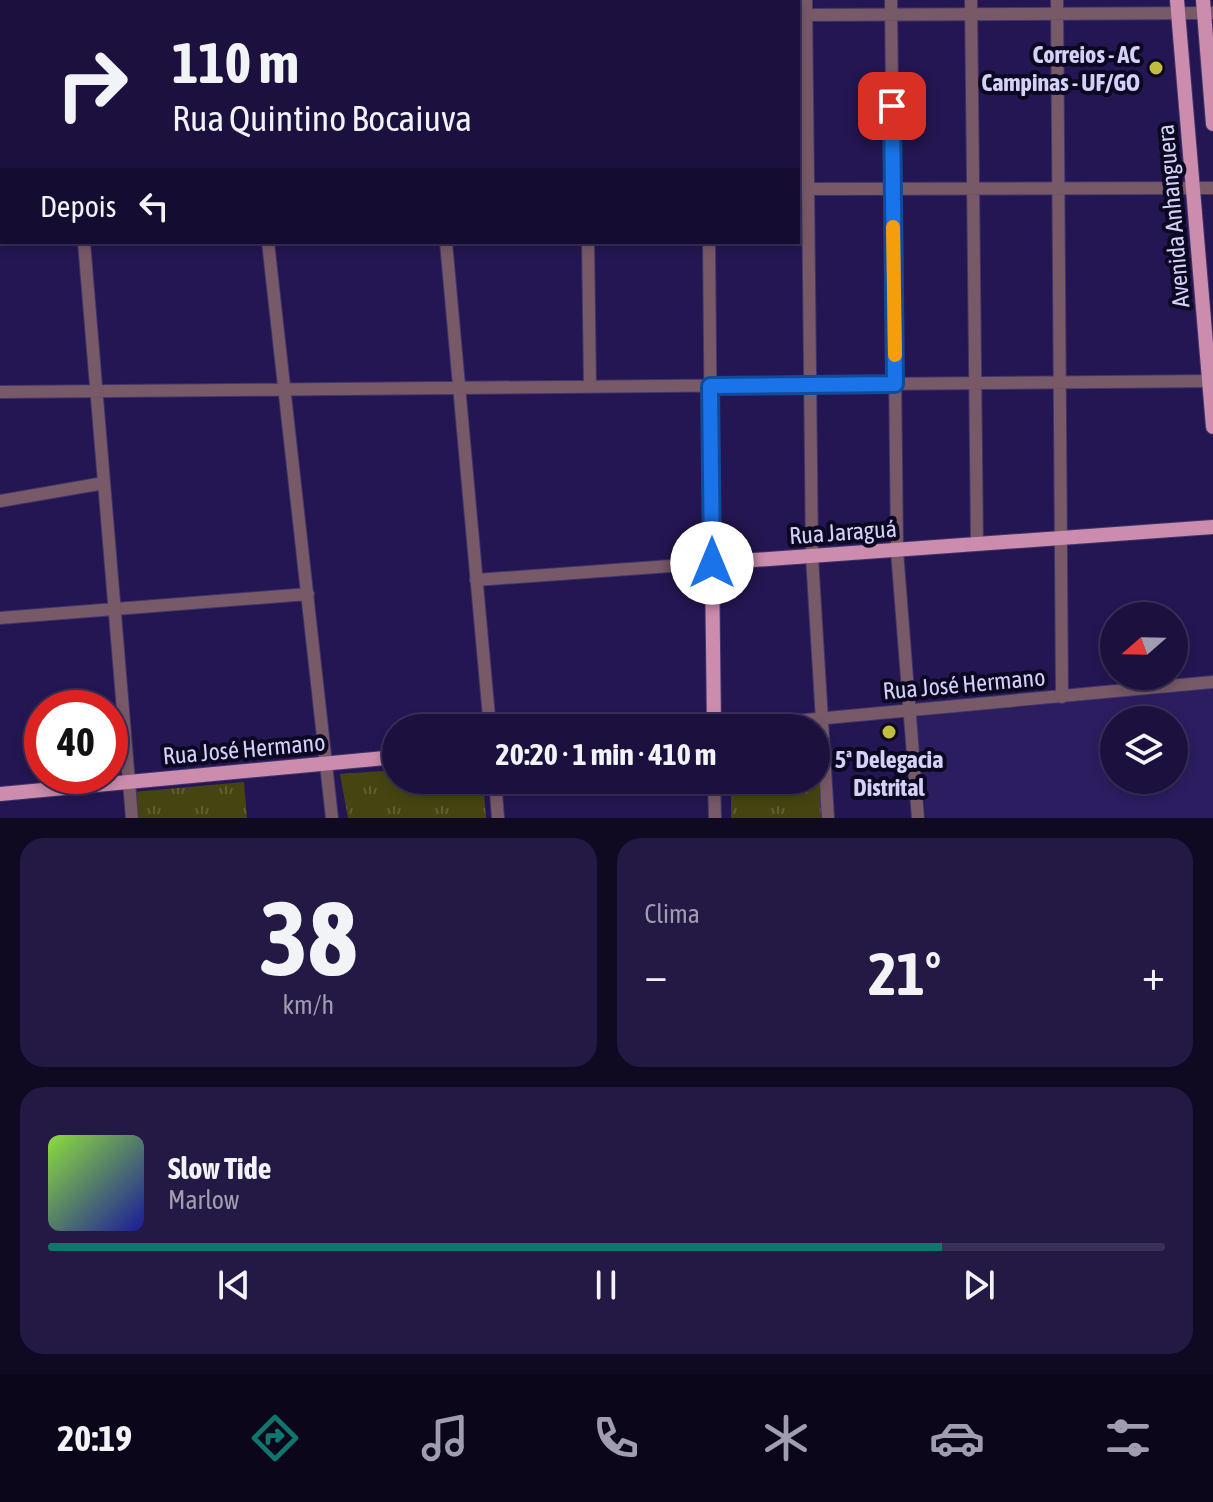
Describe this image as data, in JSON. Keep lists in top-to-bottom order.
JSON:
{
  "streets": {
    "main road": ["Avenida Anhanguera", "Rua Jaraguá", "Rua José Hermano"]
  },
  "places": ["Correios - AC Campinas - UF/GO", "5ª Delegacia Distrital"],
  "north": "left",
  "page": {
    "turn": ["110 m", "Rua Quintino Bocaiuva"],
    "then": "Depois",
    "limit": "40",
    "trip": "20:20 · 1 min · 410 m",
    "tile": [
      ["38", "km/h"],
      "Clima"
    ],
    "heat": ["−", "21°", "+"],
    "song": ["Slow Tide", "Marlow"],
    "tabs": "20:19"
  }
}
